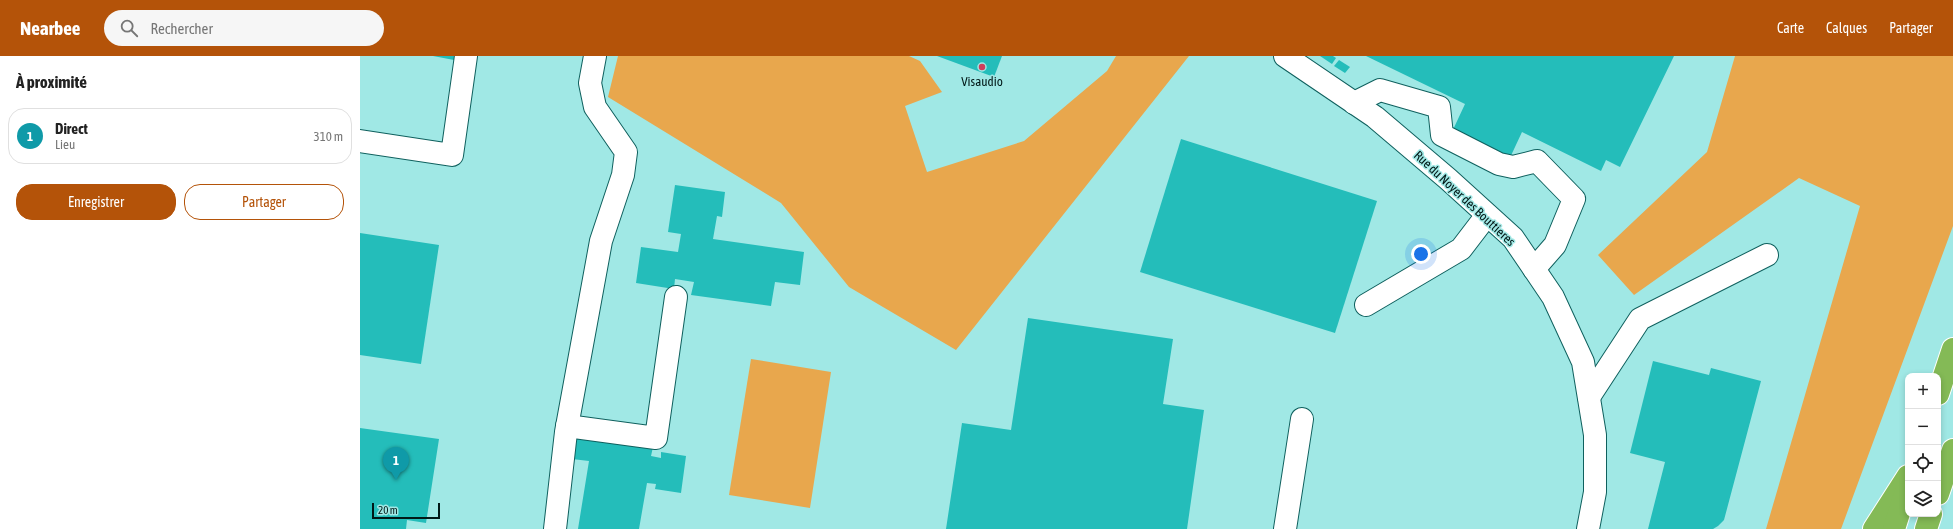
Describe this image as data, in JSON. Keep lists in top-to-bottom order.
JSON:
{
  "streets": {
    "street": ["Rue du Noyer des Bouttieres"]
  },
  "places": ["Visaudio"],
  "scale_bar": "20 m",
  "page": {
    "header": "Nearbee",
    "search": "Rechercher",
    "nav": ["Carte", "Calques", "Partager"],
    "heading": "À proximité",
    "list": [
      {
        "mark": "1",
        "name": "Direct",
        "note": "Lieu",
        "value": "310 m"
      }
    ],
    "buttons": ["Enregistrer", "Partager"],
    "map_buttons": ["+", "−"],
    "pins": "1",
    "scale": "20 m"
  }
}
